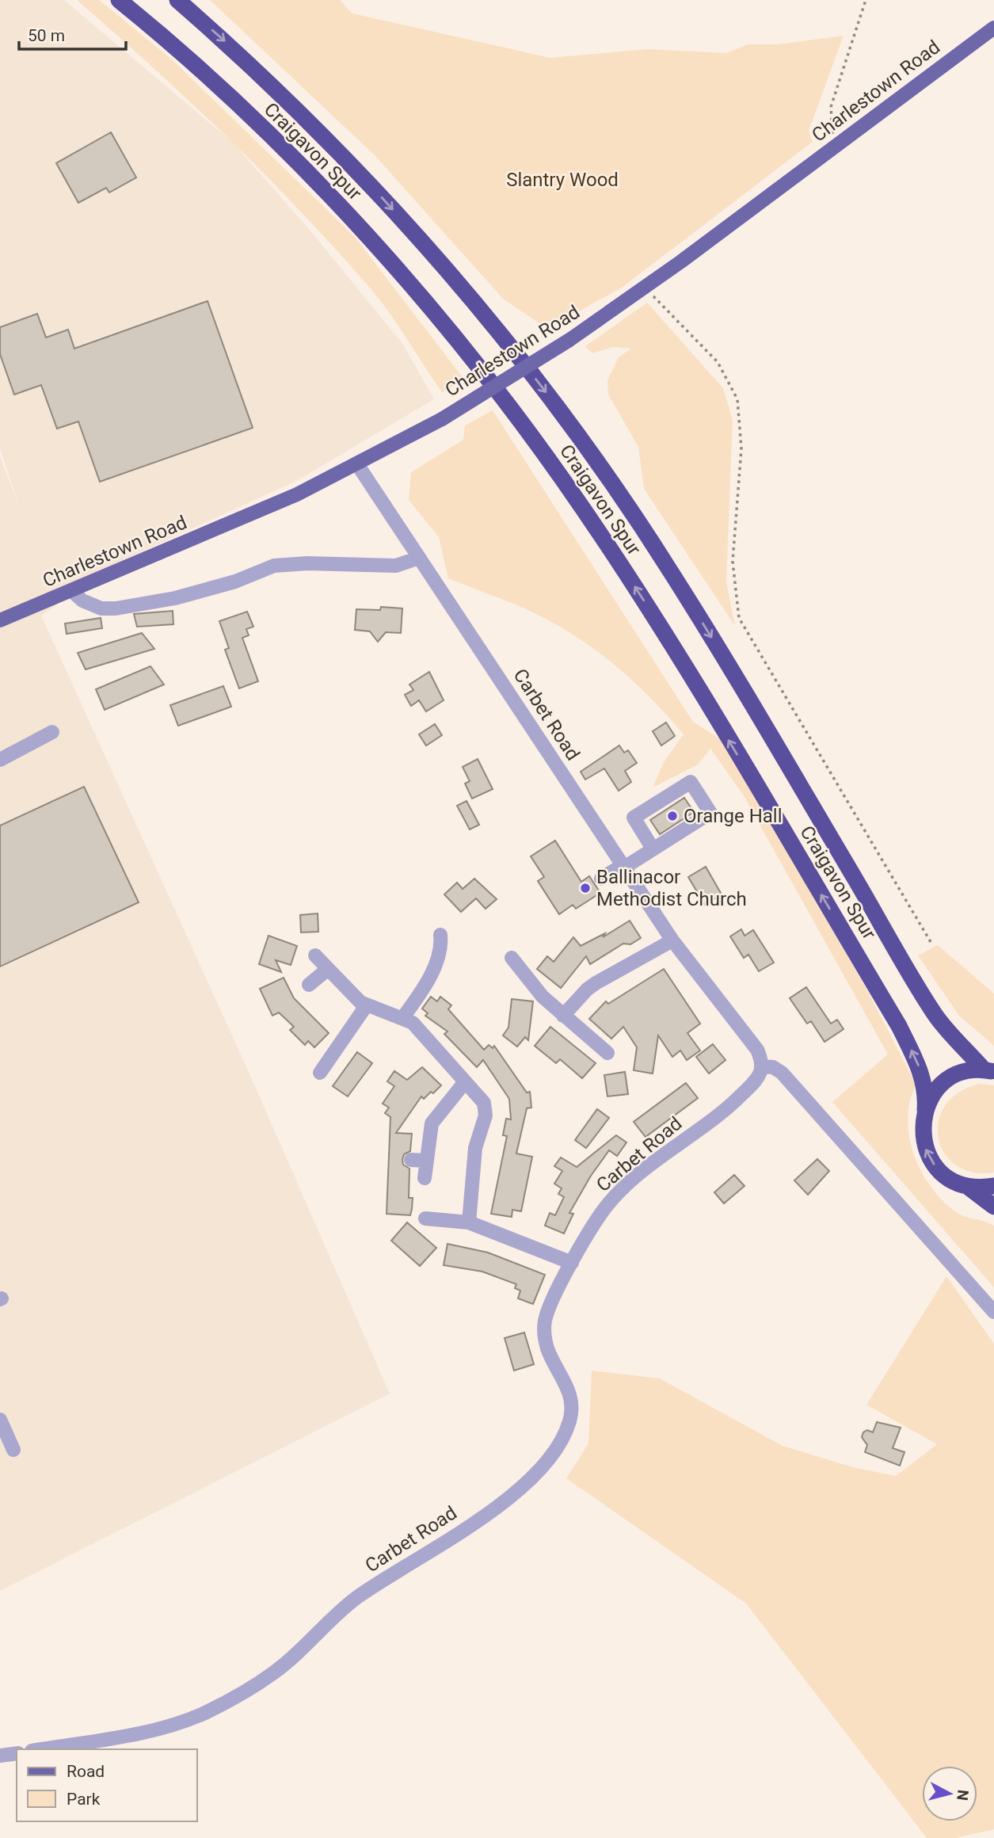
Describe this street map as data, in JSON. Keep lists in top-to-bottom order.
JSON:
{
  "streets": {
    "highway": ["Craigavon Spur"],
    "main road": ["Charlestown Road"],
    "street": ["Carbet Road"]
  },
  "crossings": [
    ["Charlestown Road", "Carbet Road"]
  ],
  "parks": ["Slantry Wood"],
  "places": ["Orange Hall", "Ballinacor Methodist Church"],
  "legend": ["Road", "Park"],
  "scale_bar": "50 m",
  "north": "right"
}
